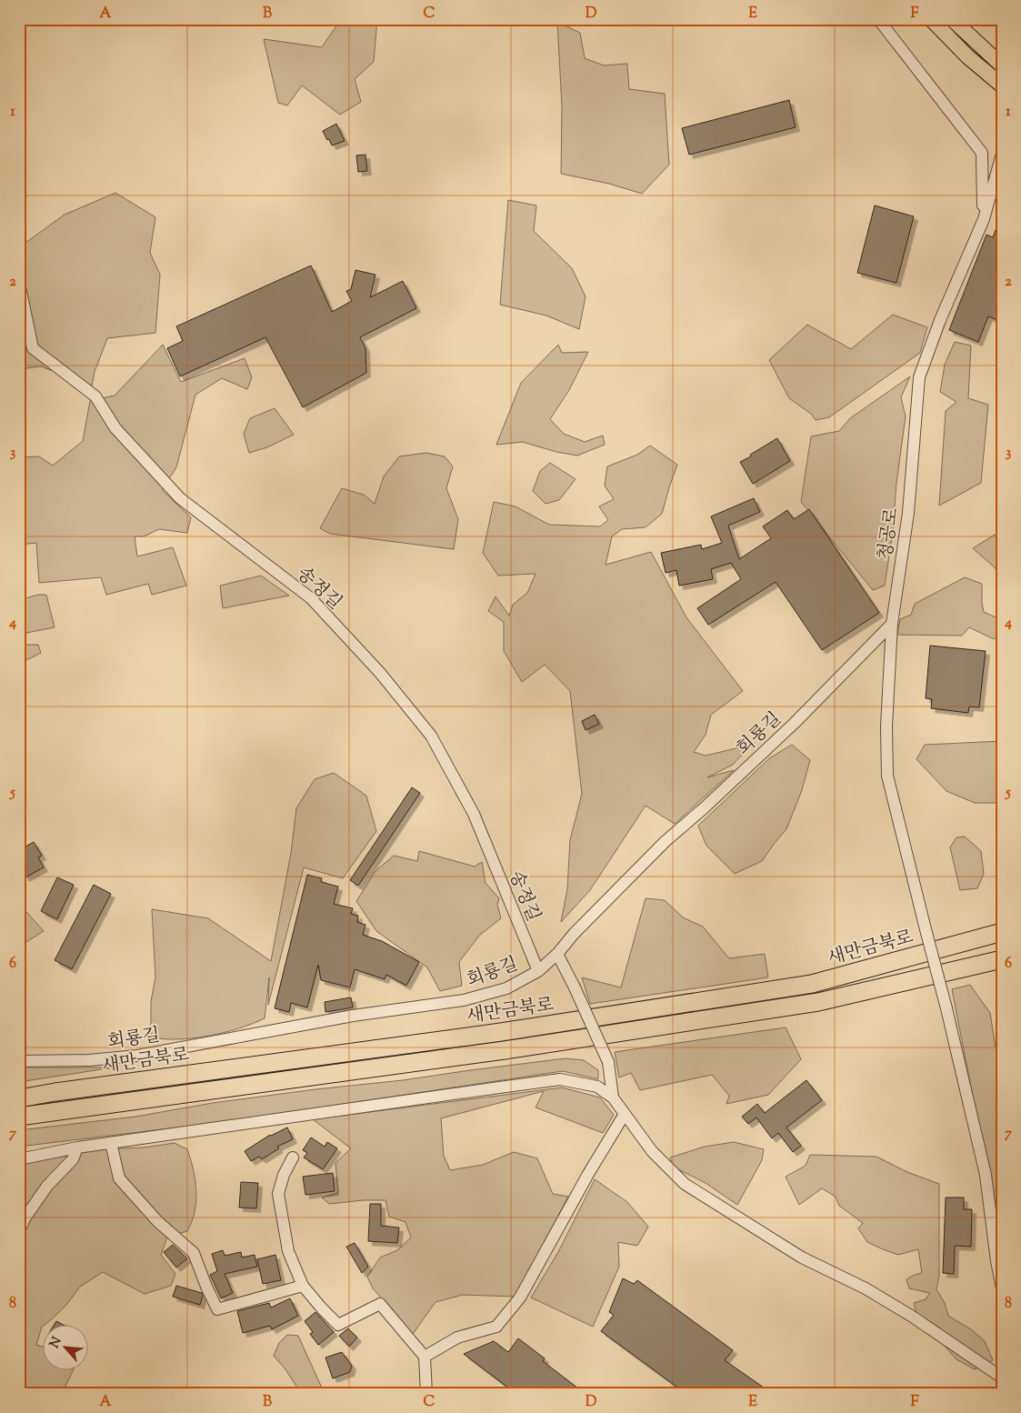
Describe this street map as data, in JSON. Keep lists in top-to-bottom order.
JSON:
{
  "streets": {
    "highway": ["새만금북로"],
    "street": ["청공로", "송정길", "회룡길"]
  },
  "crossings": [
    ["청공로", "회룡길"],
    ["송정길", "회룡길"]
  ],
  "north": "top left",
  "grid": {
    "columns": [
      "A",
      "B",
      "C",
      "D",
      "E",
      "F"
    ],
    "rows": [
      "1",
      "2",
      "3",
      "4",
      "5",
      "6",
      "7",
      "8"
    ]
  }
}
